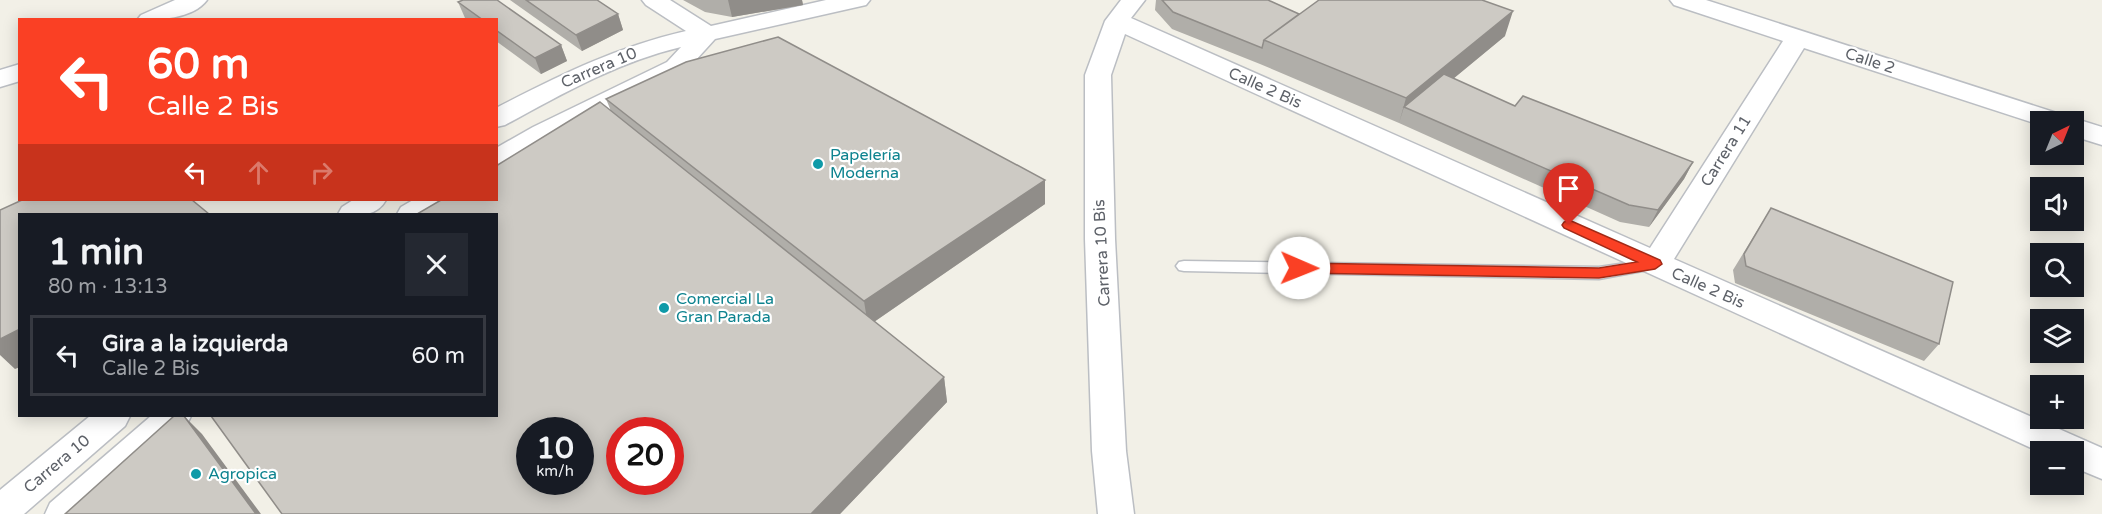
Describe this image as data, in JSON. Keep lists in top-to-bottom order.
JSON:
{
  "streets": {
    "street": [
      "Calle 2",
      "Carrera 10",
      "Calle 2 Bis",
      "Carrera 11",
      "Carrera 10 Bis"
    ]
  },
  "crossings": [
    ["Calle 2", "Carrera 11"],
    ["Calle 2 Bis", "Carrera 11"],
    ["Calle 2 Bis", "Carrera 10 Bis"]
  ],
  "places": ["Papelería Moderna", "Comercial La Gran Parada", "Agropica"],
  "north": "top right",
  "page": {
    "turn": ["60 m", "Calle 2 Bis"],
    "map_buttons": ["+", "−"],
    "heading": ["1 min", "80 m · 13:13"],
    "list": [
      {
        "name": "Gira a la izquierda",
        "note": "Calle 2 Bis",
        "value": "60 m"
      }
    ],
    "speed": "10 km/h",
    "limit": "20"
  }
}
